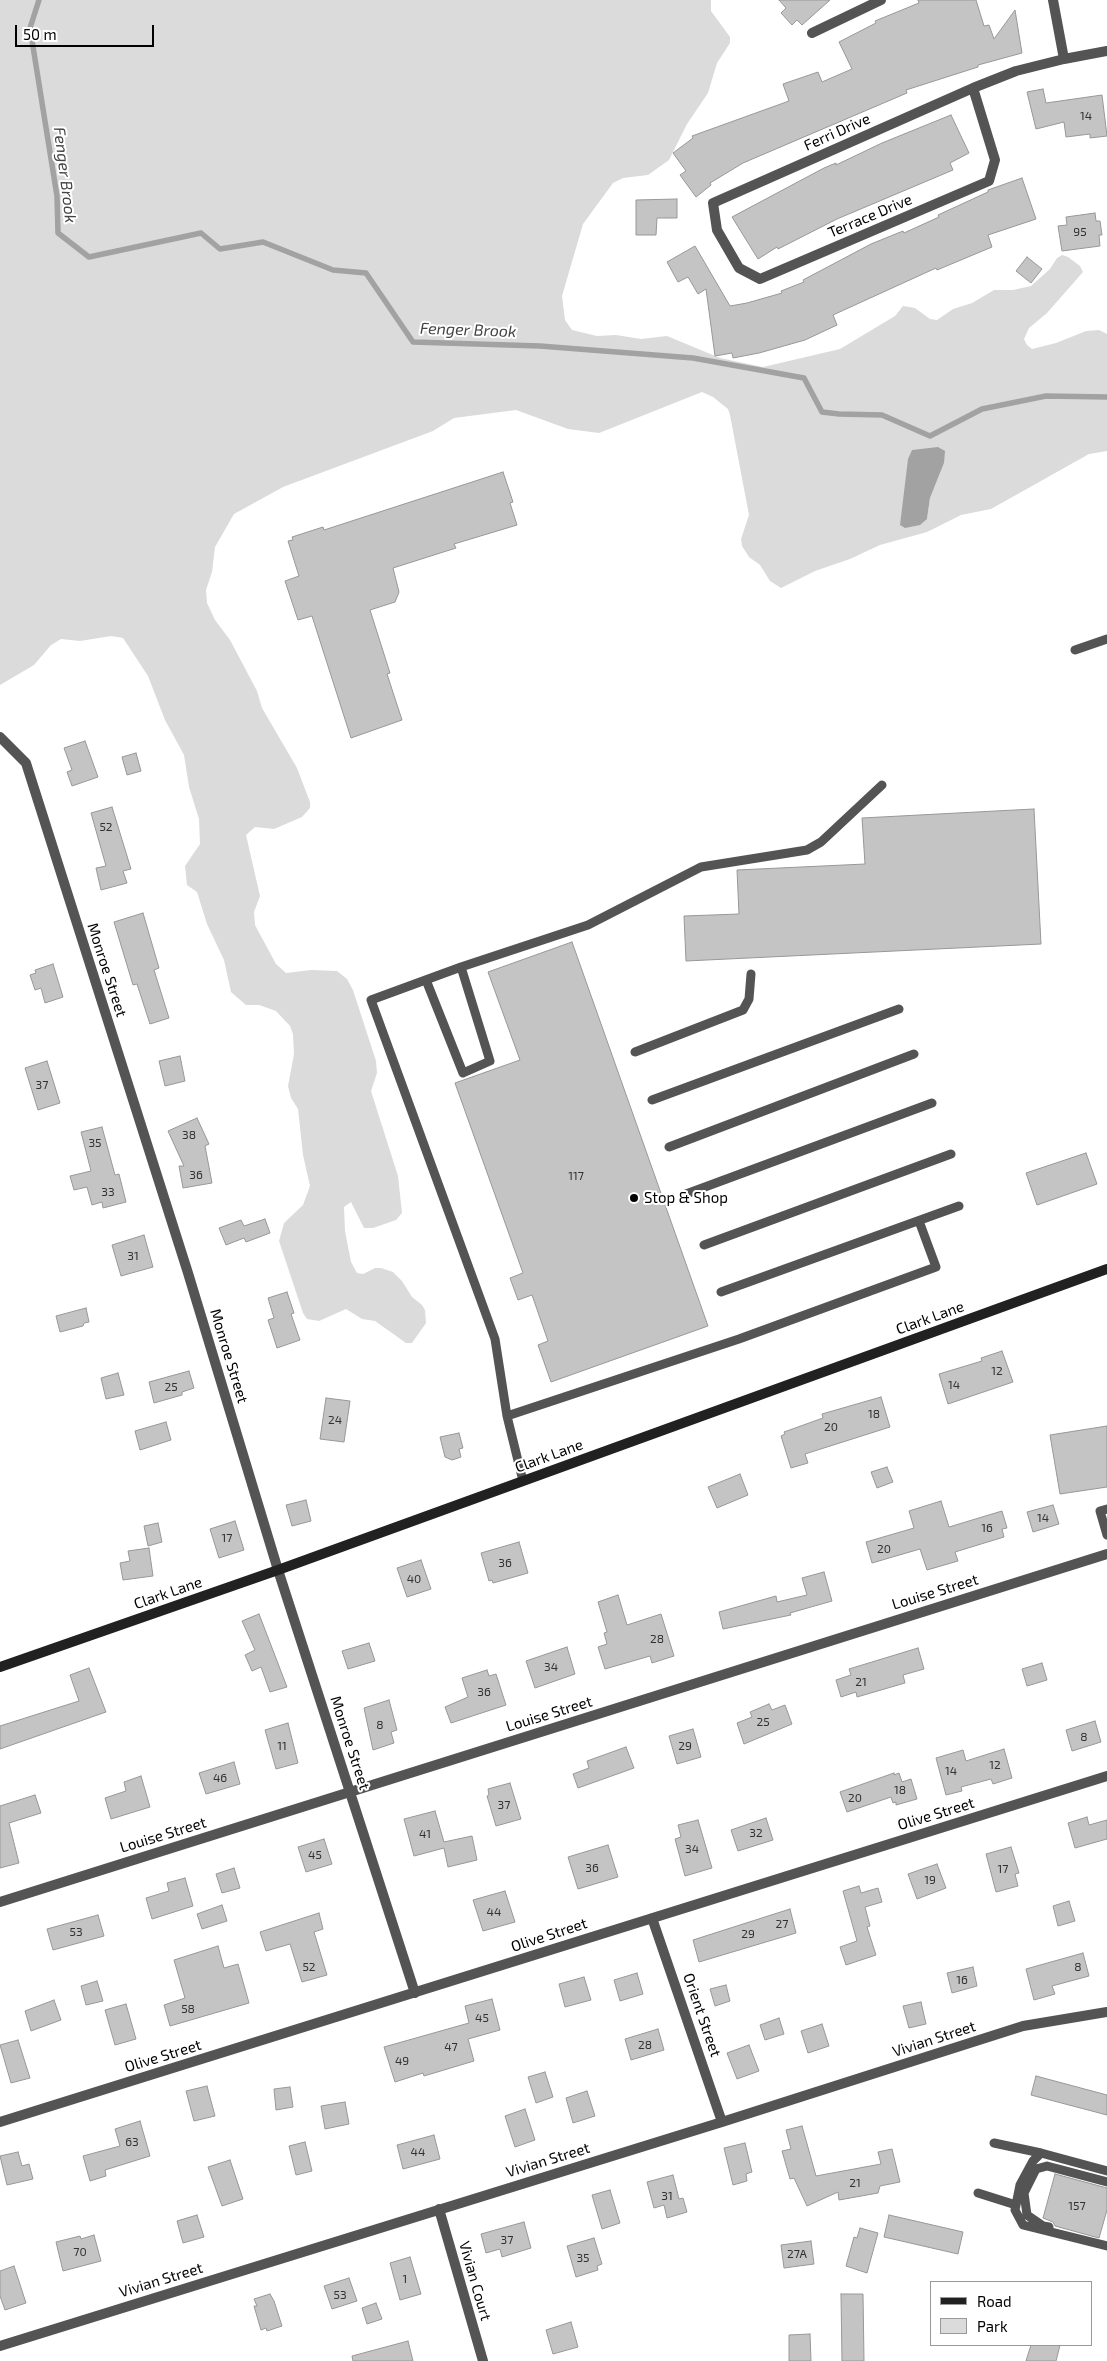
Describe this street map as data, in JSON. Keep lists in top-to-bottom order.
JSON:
{
  "streets": {
    "main road": ["Clark Lane"],
    "street": [
      "Ferri Drive",
      "Terrace Drive",
      "Monroe Street",
      "Louise Street",
      "Olive Street",
      "Orient Street",
      "Vivian Street",
      "Vivian Court"
    ]
  },
  "crossings": [
    ["Ferri Drive", "Terrace Drive"],
    ["Monroe Street", "Clark Lane"],
    ["Monroe Street", "Louise Street"],
    ["Monroe Street", "Olive Street"],
    ["Olive Street", "Orient Street"],
    ["Orient Street", "Vivian Street"],
    ["Vivian Street", "Vivian Court"]
  ],
  "water": ["Fenger Brook"],
  "places": ["Stop & Shop"],
  "house_numbers": [
    "14",
    "95",
    "52",
    "37",
    "38",
    "35",
    "36",
    "117",
    "33",
    "31",
    "12",
    "14",
    "25",
    "18",
    "24",
    "20",
    "14",
    "16",
    "17",
    "20",
    "36",
    "40",
    "28",
    "34",
    "21",
    "36",
    "25",
    "8",
    "8",
    "11",
    "29",
    "12",
    "14",
    "46",
    "18",
    "20",
    "37",
    "32",
    "41",
    "34",
    "45",
    "36",
    "17",
    "19",
    "44",
    "27",
    "53",
    "29",
    "52",
    "8",
    "16",
    "58",
    "45",
    "28",
    "47",
    "49",
    "63",
    "44",
    "21",
    "31",
    "157",
    "37",
    "70",
    "27A",
    "35",
    "1",
    "53"
  ],
  "legend": ["Road", "Park"],
  "scale_bar": "50 m"
}
